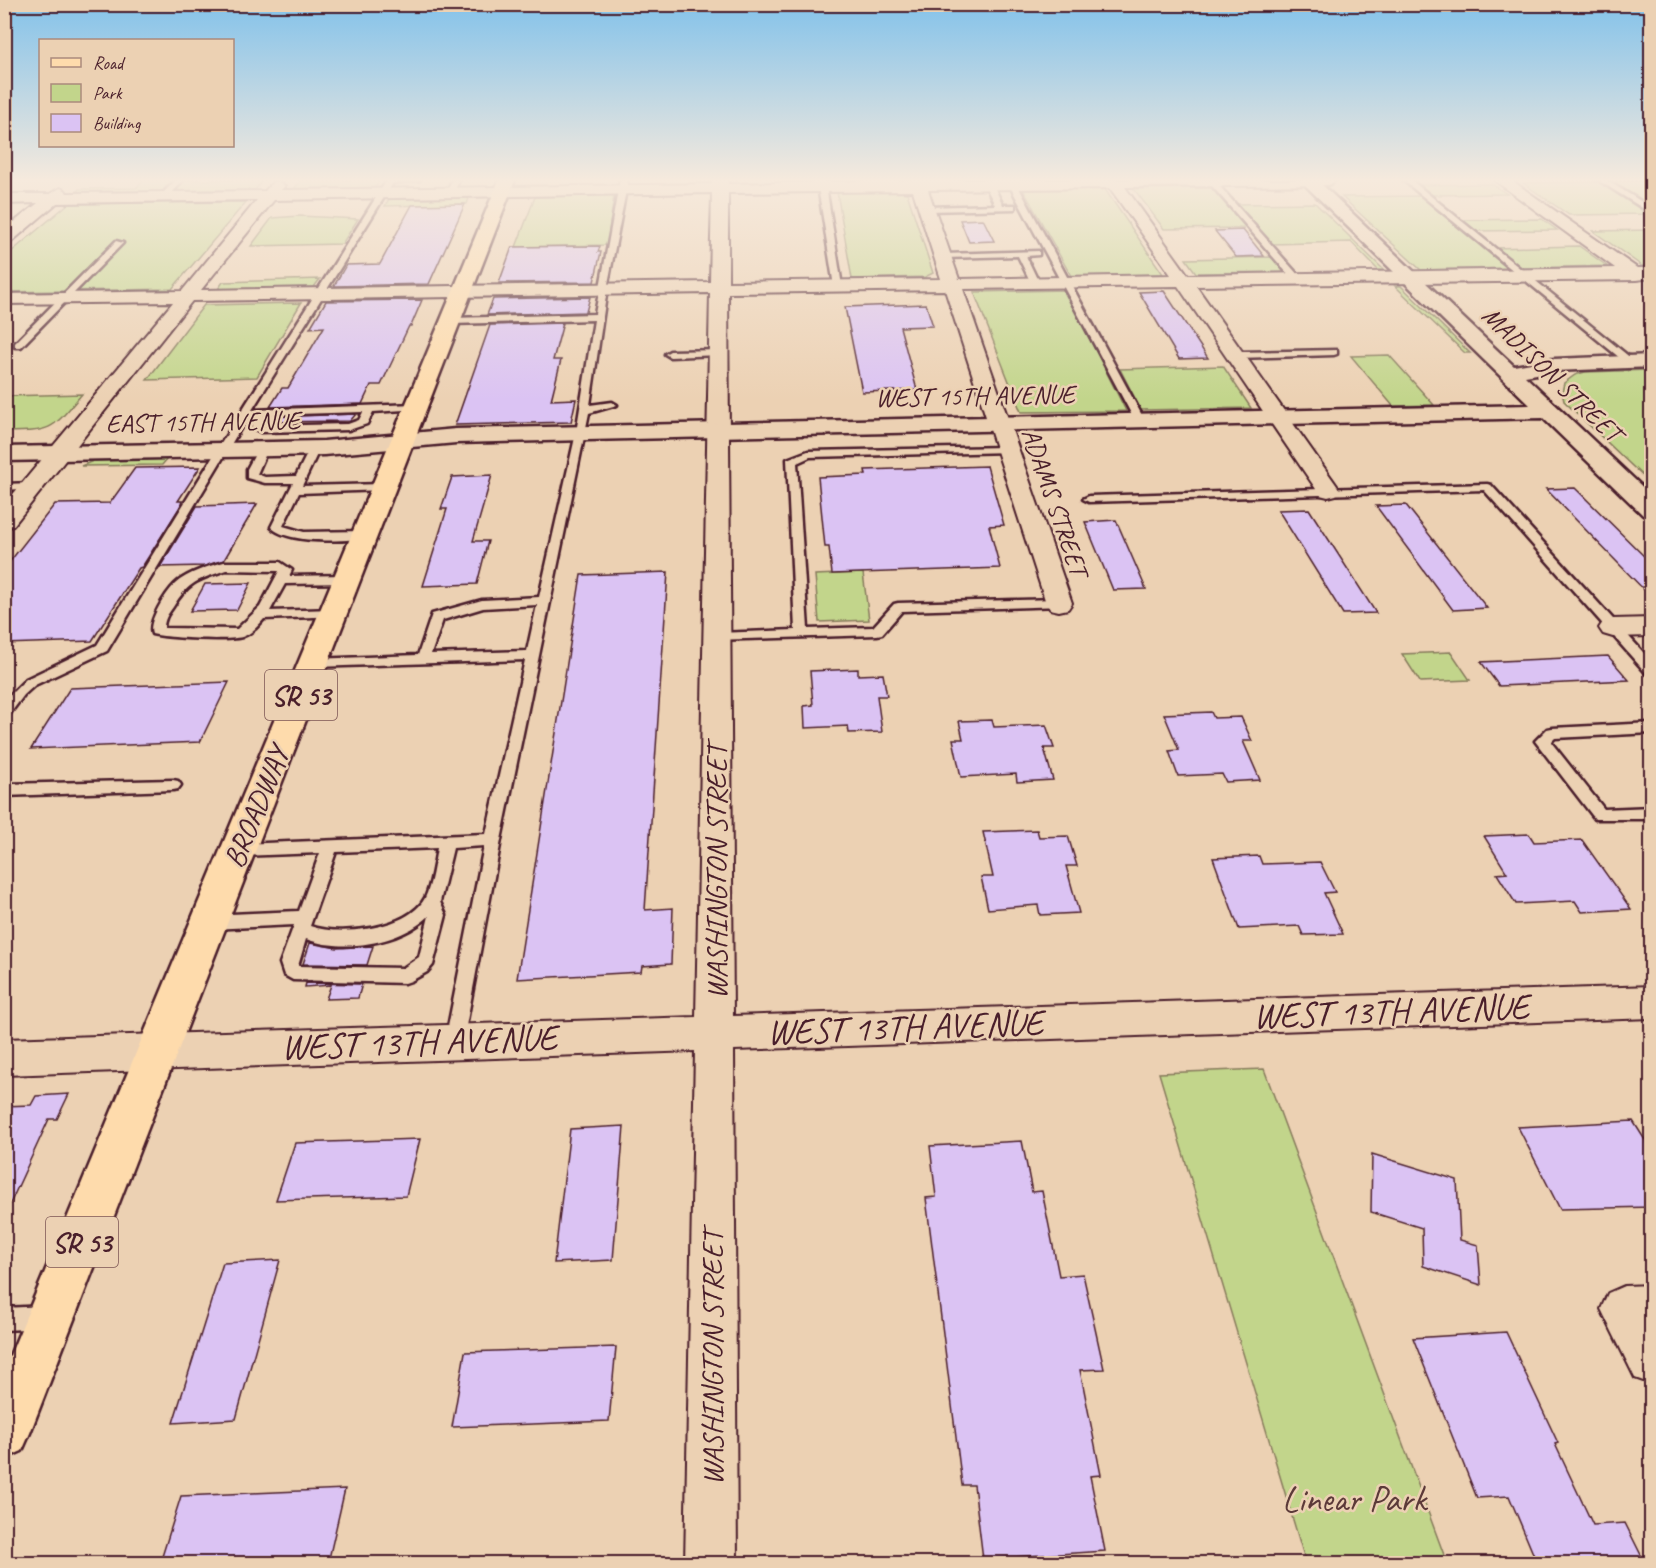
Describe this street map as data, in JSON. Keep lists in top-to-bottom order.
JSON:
{
  "streets": {
    "main road": [
      "MADISON STREET",
      "WEST 15TH AVENUE",
      "EAST 15TH AVENUE",
      "SR 53",
      "BROADWAY"
    ],
    "street": ["ADAMS STREET", "WASHINGTON STREET", "WEST 13TH AVENUE"]
  },
  "crossings": [
    ["MADISON STREET", "WEST 15TH AVENUE"],
    ["WEST 15TH AVENUE", "EAST 15TH AVENUE"],
    ["WEST 15TH AVENUE", "ADAMS STREET"],
    ["WEST 15TH AVENUE", "BROADWAY"],
    ["WEST 15TH AVENUE", "WASHINGTON STREET"],
    ["EAST 15TH AVENUE", "BROADWAY"],
    ["BROADWAY", "WEST 13TH AVENUE"],
    ["WASHINGTON STREET", "WEST 13TH AVENUE"]
  ],
  "parks": ["Linear Park"],
  "legend": ["Road", "Park", "Building"]
}
